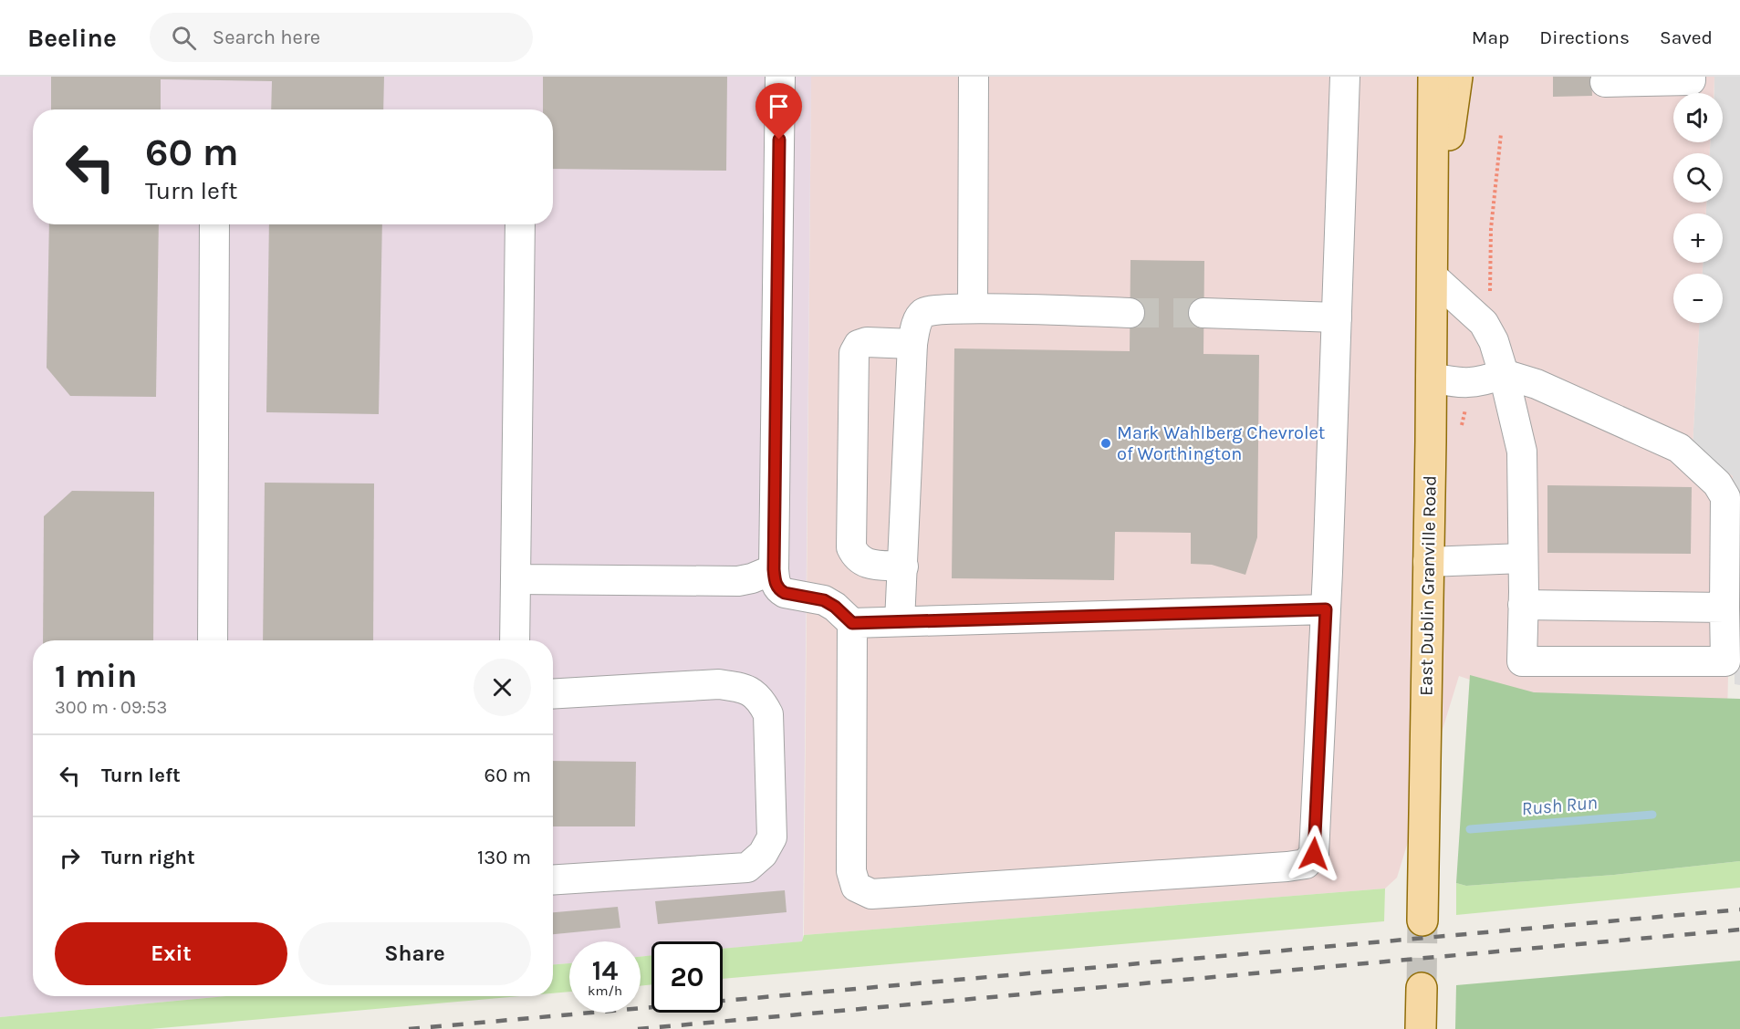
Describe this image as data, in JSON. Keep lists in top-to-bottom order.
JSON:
{
  "streets": {
    "main road": ["East Dublin Granville Road"]
  },
  "water": ["Rush Run"],
  "places": ["Mark Wahlberg Chevrolet of Worthington"],
  "page": {
    "header": "Beeline",
    "search": "Search here",
    "nav": ["Map", "Directions", "Saved"],
    "map_buttons": ["+", "−"],
    "turn": ["60 m", "Turn left"],
    "heading": ["1 min", "300 m · 09:53"],
    "list": [
      {
        "name": "Turn left",
        "value": "60 m"
      },
      {
        "name": "Turn right",
        "value": "130 m"
      }
    ],
    "buttons": ["Exit", "Share"],
    "speed": "14 km/h",
    "limit": "20"
  }
}
